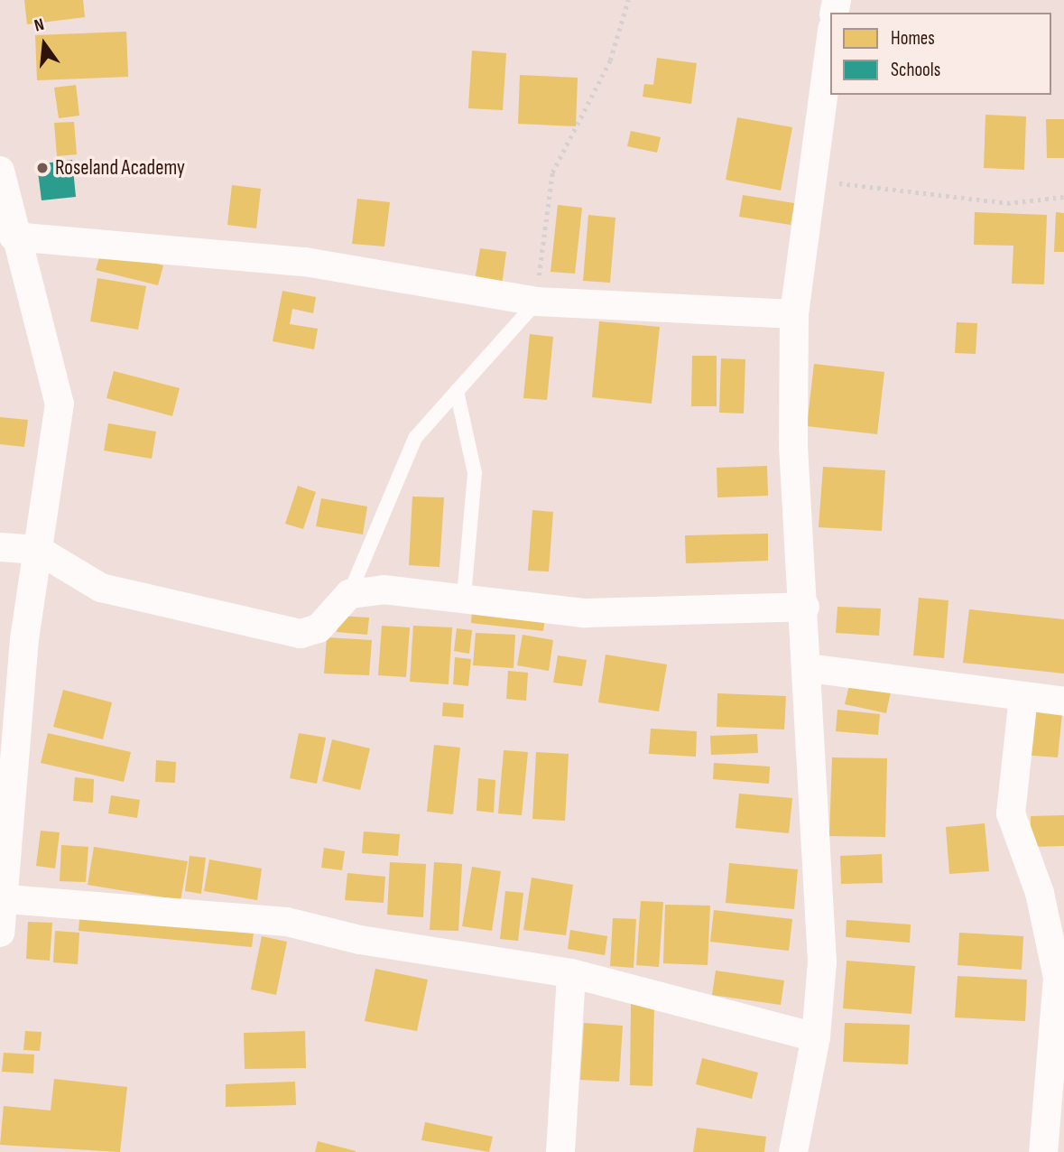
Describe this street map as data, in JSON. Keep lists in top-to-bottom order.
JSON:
{
  "places": ["Roseland Academy"],
  "legend": ["Homes", "Schools"],
  "north": "top"
}
